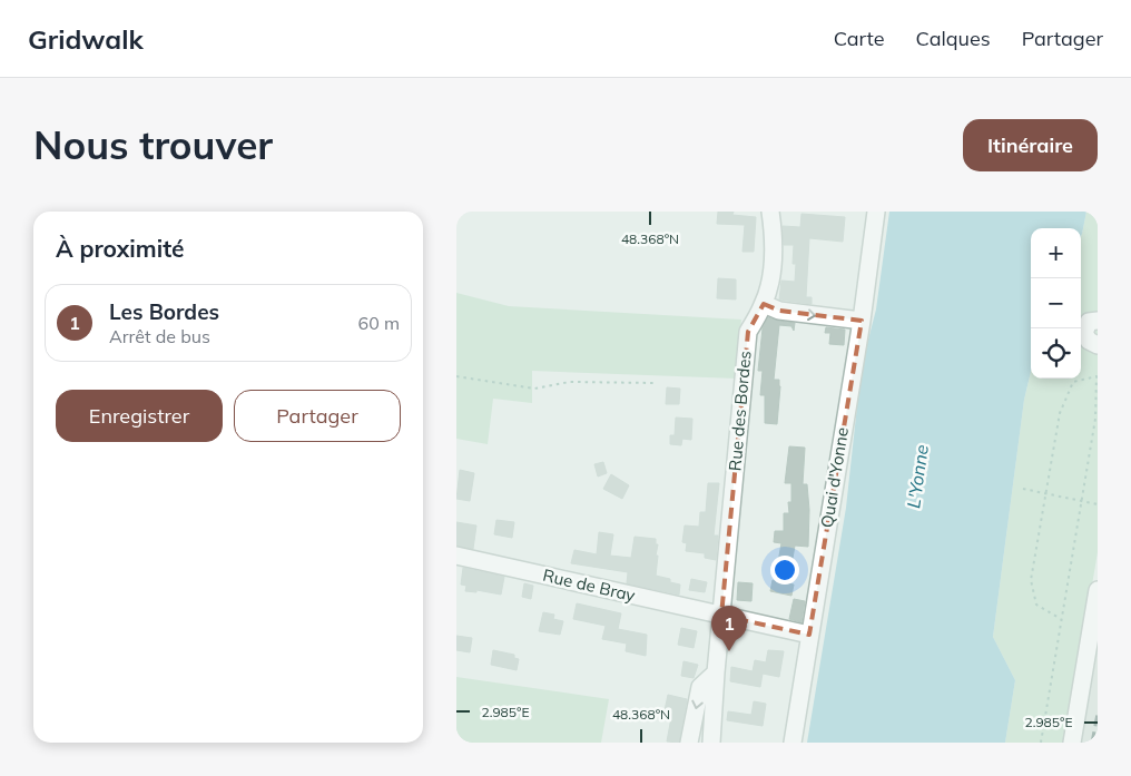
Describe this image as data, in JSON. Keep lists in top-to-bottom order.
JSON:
{
  "streets": {
    "street": ["Rue des Bordes", "Quai d'Yonne", "Rue de Bray"]
  },
  "crossings": [
    ["Rue des Bordes", "Rue de Bray"],
    ["Quai d'Yonne", "Rue de Bray"]
  ],
  "water": ["L'Yonne"],
  "page": {
    "header": "Gridwalk",
    "nav": ["Carte", "Calques", "Partager"],
    "buttons": [
      "Itinéraire",
      ["Enregistrer", "Partager"]
    ],
    "title": "Nous trouver",
    "heading": "À proximité",
    "map_buttons": ["+", "−"],
    "list": [
      {
        "mark": "1",
        "name": "Les Bordes",
        "note": "Arrêt de bus",
        "value": "60 m"
      }
    ],
    "pins": "1"
  },
  "coordinates": ["48.368°N", "2.985°E"]
}
